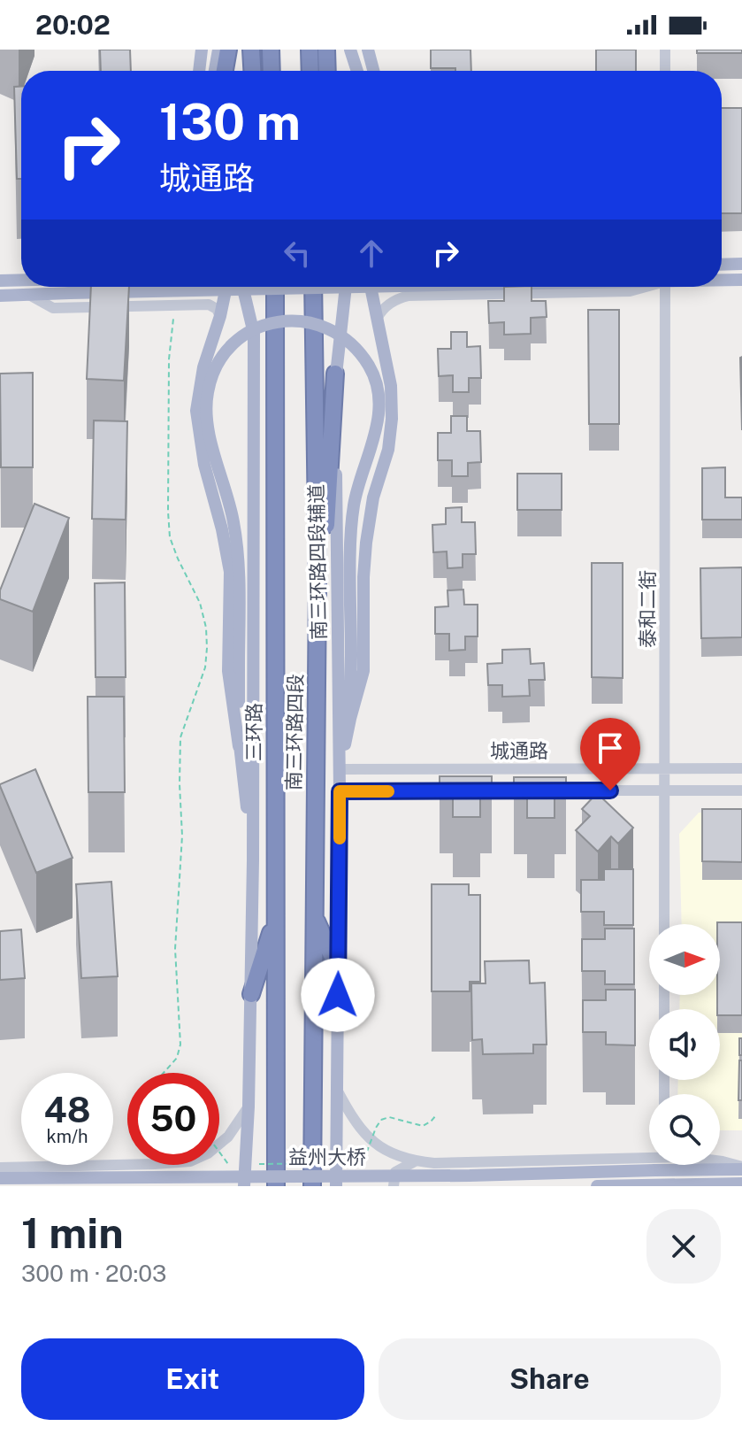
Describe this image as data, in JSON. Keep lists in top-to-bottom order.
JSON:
{
  "streets": {
    "highway": ["三环路", "南三环路四段"],
    "main road": ["南三环路四段辅道", "益州大桥"],
    "street": ["泰和二街", "城通路"]
  },
  "crossings": [
    ["南三环路四段辅道", "城通路"],
    ["泰和二街", "城通路"]
  ],
  "north": "right",
  "page": {
    "status": "20:02",
    "turn": ["130 m", "城通路"],
    "speed": "48 km/h",
    "limit": "50",
    "heading": ["1 min", "300 m · 20:03"],
    "buttons": ["Exit", "Share"]
  }
}
